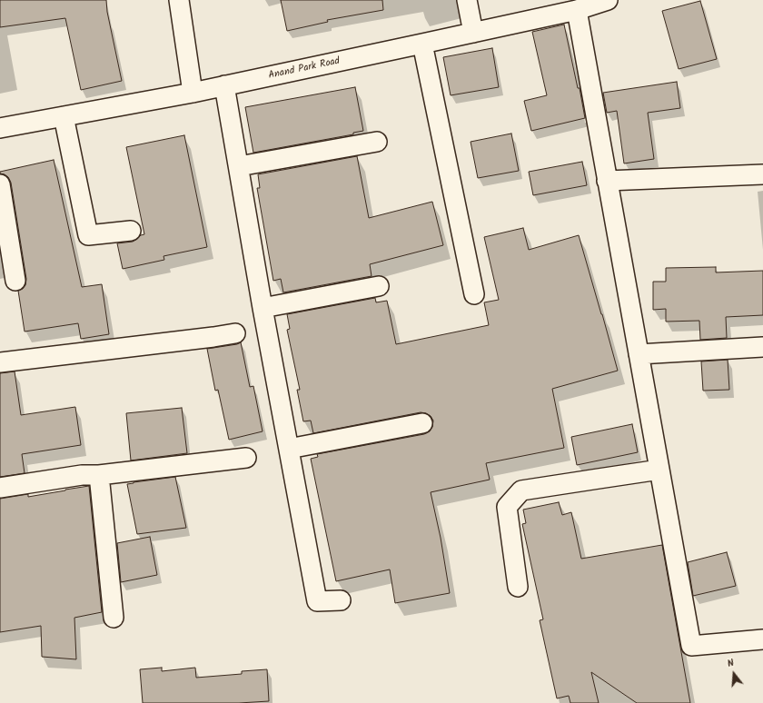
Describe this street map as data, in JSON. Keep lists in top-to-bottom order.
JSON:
{
  "streets": {
    "street": ["Anand Park Road"]
  },
  "north": "top"
}
